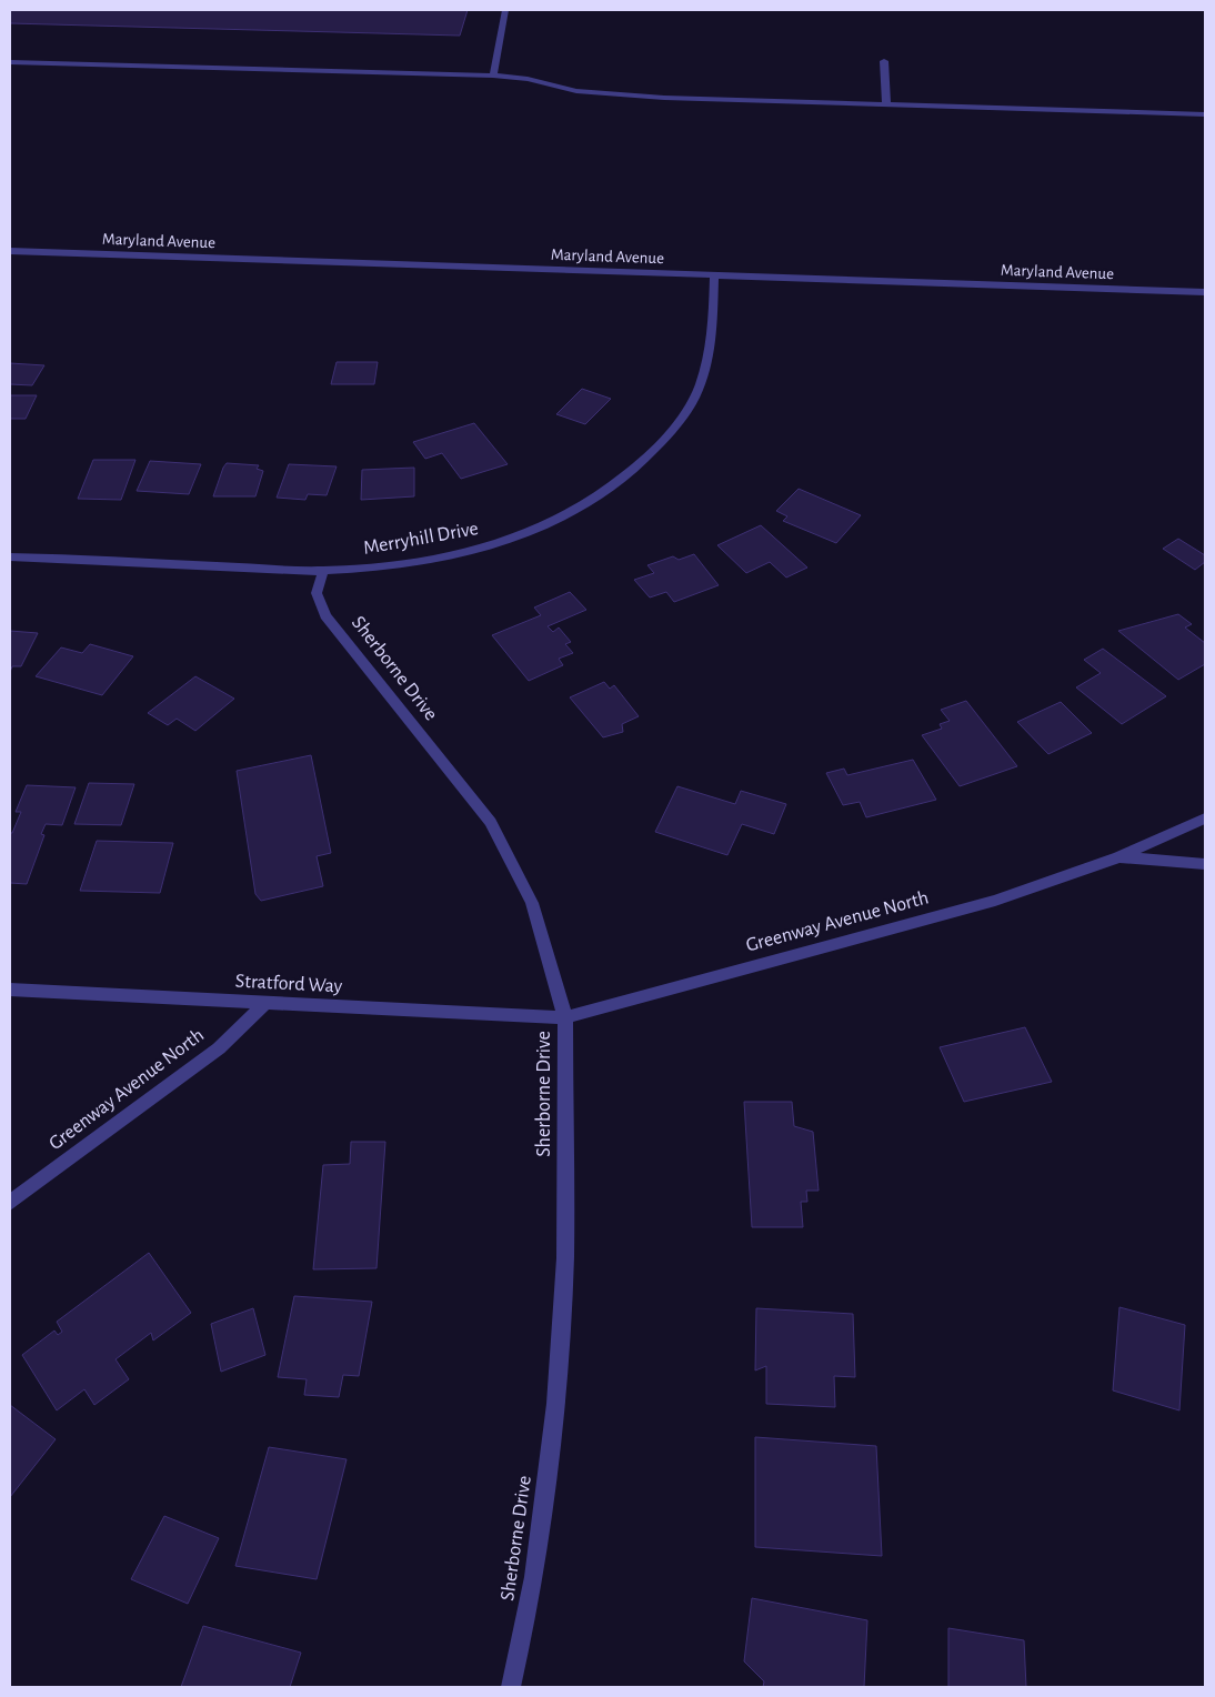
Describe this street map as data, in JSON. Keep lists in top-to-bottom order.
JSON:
{
  "streets": {
    "street": [
      "Maryland Avenue",
      "Merryhill Drive",
      "Sherborne Drive",
      "Greenway Avenue North",
      "Stratford Way"
    ]
  },
  "crossings": [
    ["Maryland Avenue", "Merryhill Drive"],
    ["Merryhill Drive", "Sherborne Drive"],
    ["Sherborne Drive", "Greenway Avenue North"],
    ["Sherborne Drive", "Stratford Way"],
    ["Greenway Avenue North", "Stratford Way"]
  ]
}
